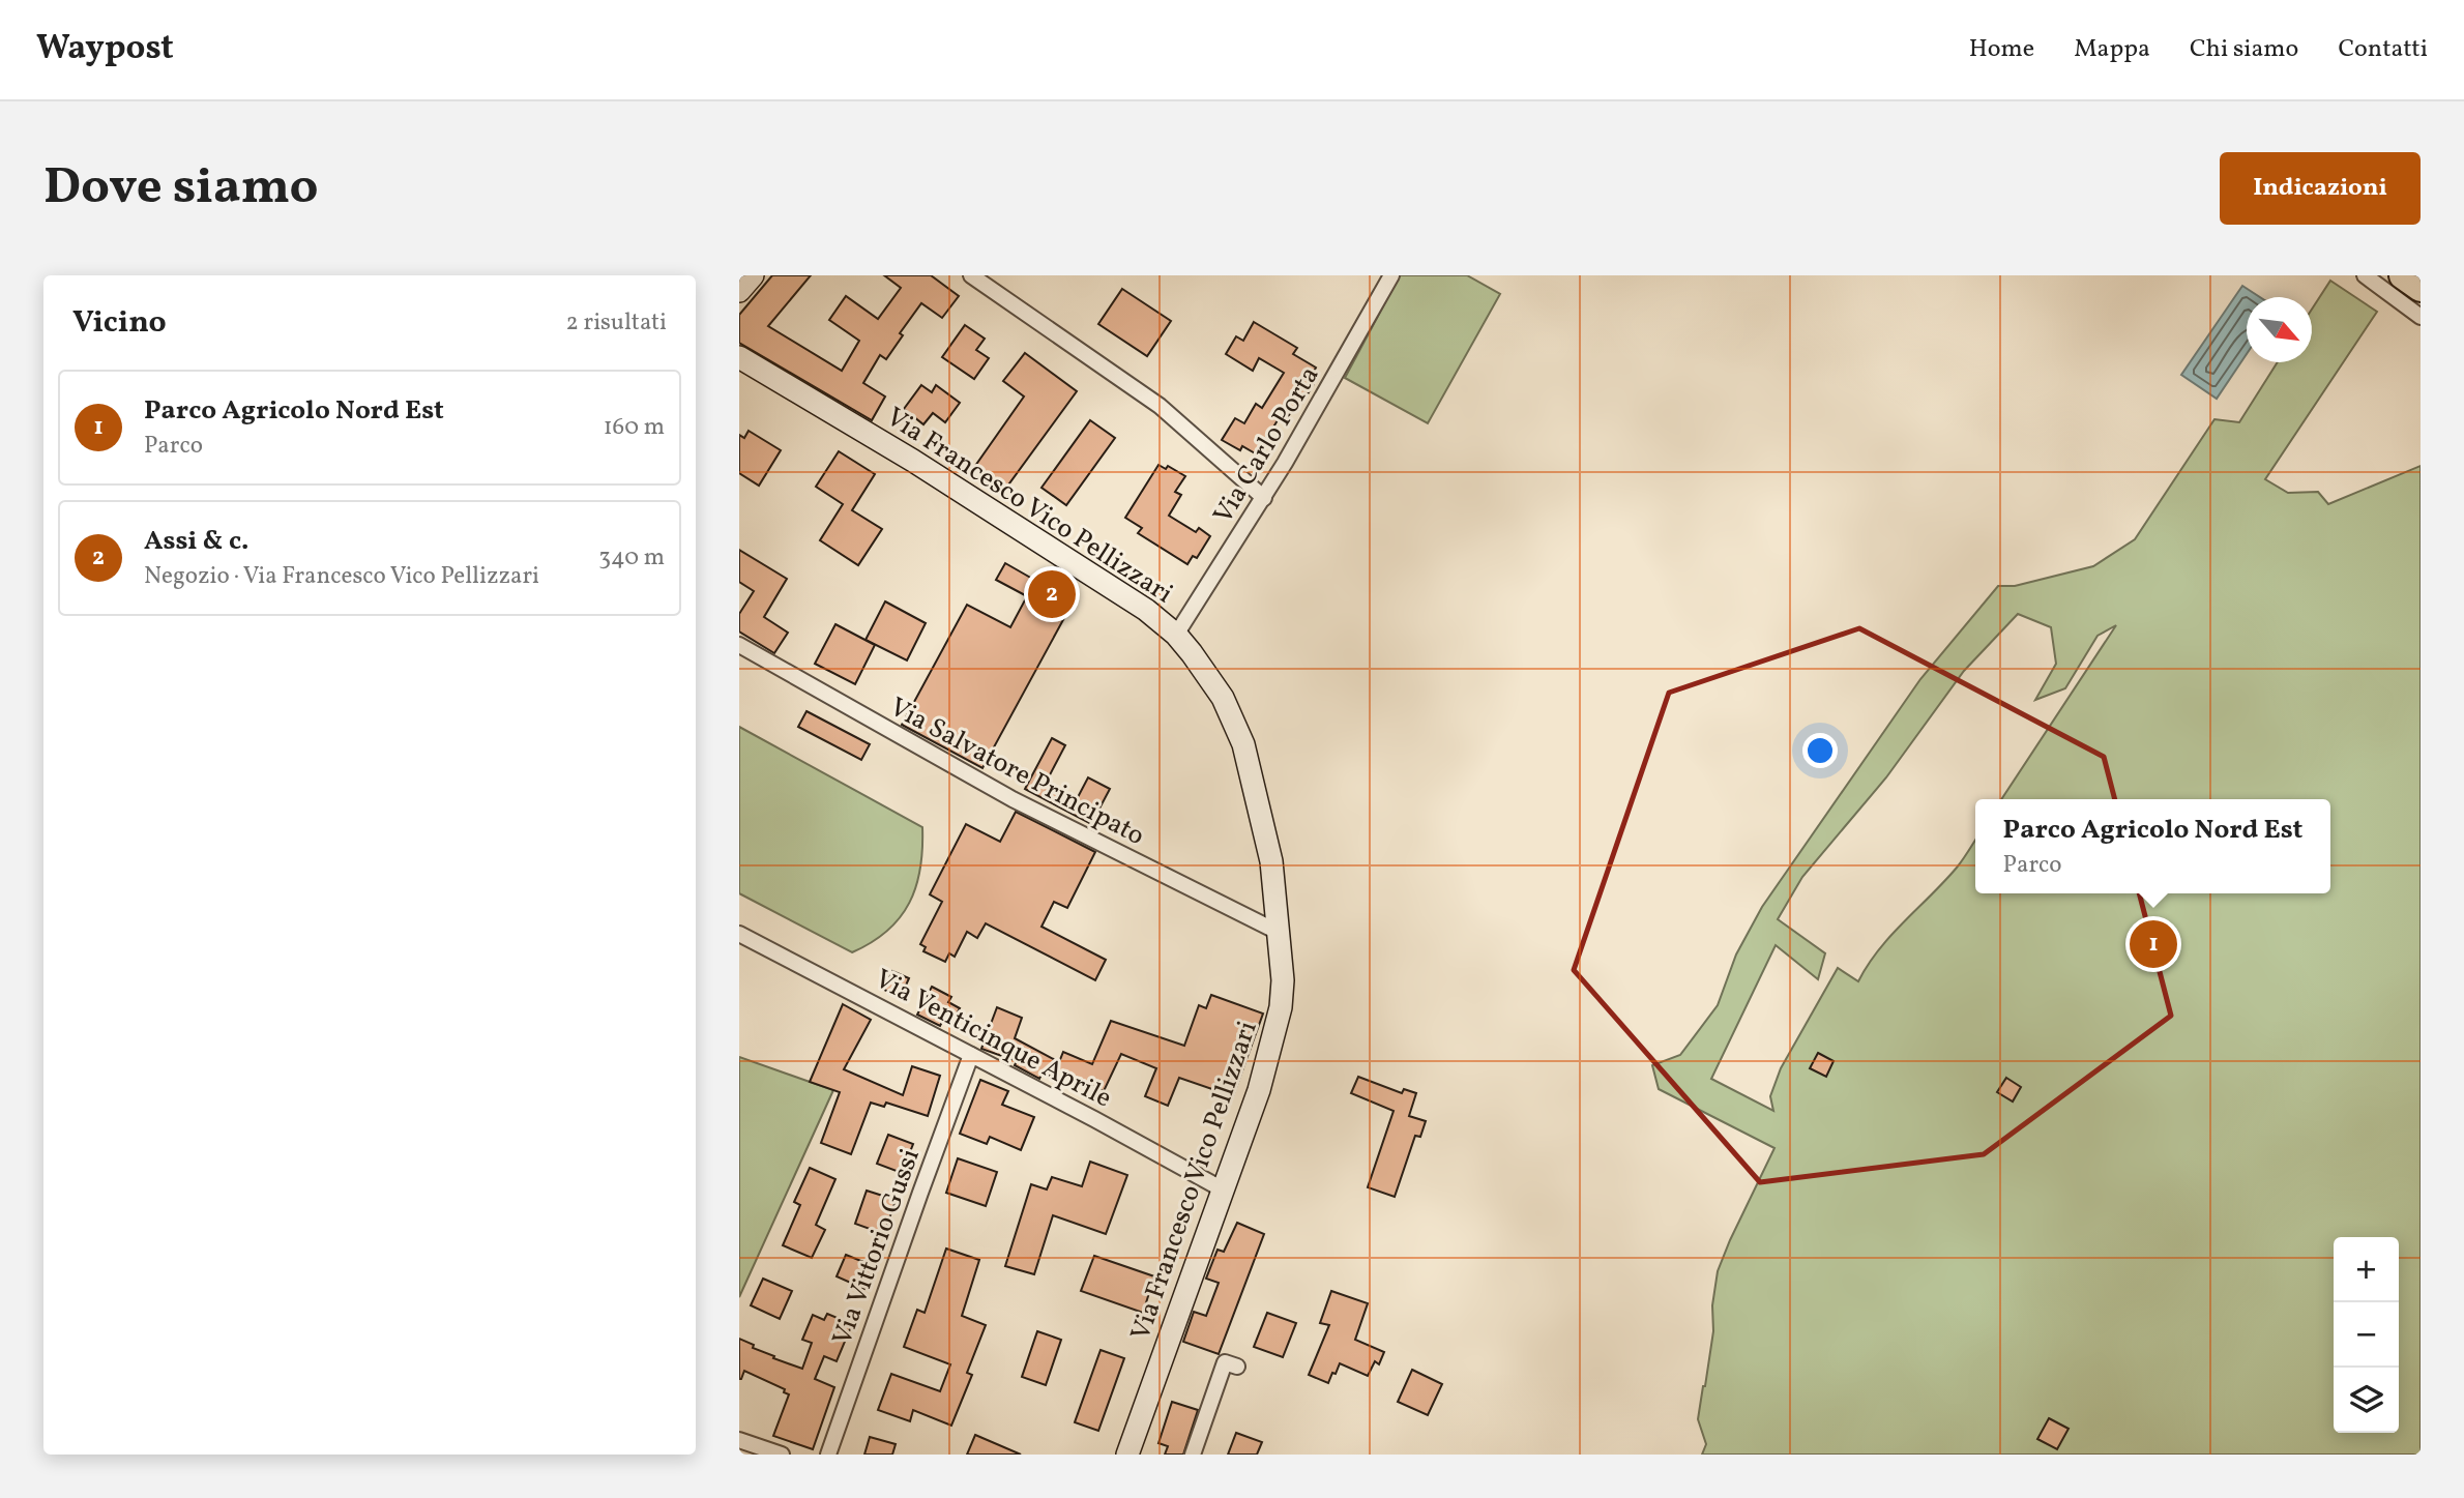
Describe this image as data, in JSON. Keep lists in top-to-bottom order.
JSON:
{
  "streets": {
    "street": [
      "Via Carlo Porta",
      "Via Francesco Vico Pellizzari",
      "Via Salvatore Principato",
      "Via Venticinque Aprile",
      "Via Vittorio Gussi"
    ]
  },
  "crossings": [
    ["Via Carlo Porta", "Via Francesco Vico Pellizzari"],
    ["Via Francesco Vico Pellizzari", "Via Salvatore Principato"],
    ["Via Francesco Vico Pellizzari", "Via Venticinque Aprile"],
    ["Via Venticinque Aprile", "Via Vittorio Gussi"]
  ],
  "north": "bottom right",
  "page": {
    "header": "Waypost",
    "nav": [
      "Home",
      "Mappa",
      "Chi siamo",
      "Contatti"
    ],
    "buttons": "Indicazioni",
    "title": "Dove siamo",
    "heading": ["Vicino", "2 risultati"],
    "list": [
      {
        "mark": "1",
        "name": "Parco Agricolo Nord Est",
        "note": "Parco",
        "value": "160 m"
      },
      {
        "mark": "2",
        "name": "Assi & c.",
        "note": "Negozio · Via Francesco Vico Pellizzari",
        "value": "340 m"
      }
    ],
    "pins": ["2", "1"],
    "popup": ["Parco Agricolo Nord Est", "Parco"],
    "map_buttons": ["+", "−"]
  }
}
